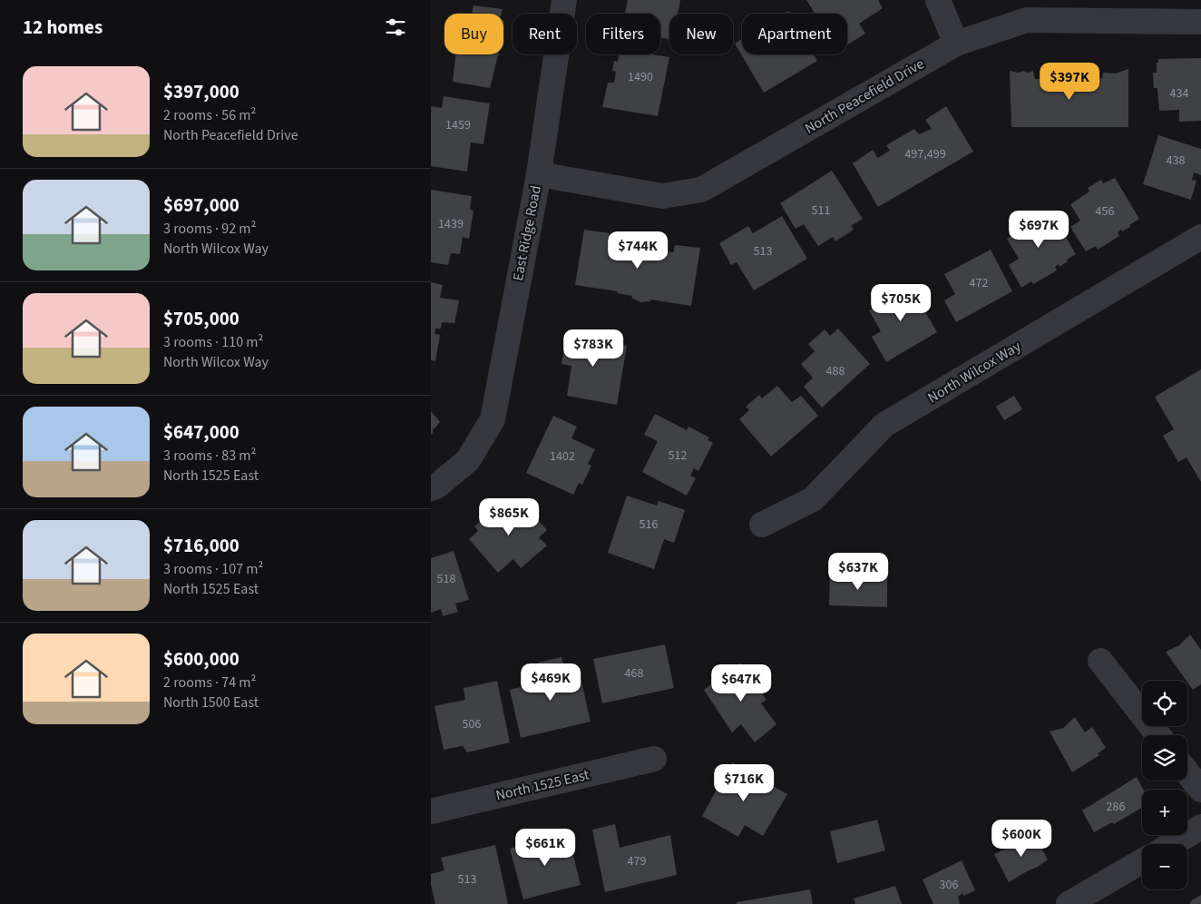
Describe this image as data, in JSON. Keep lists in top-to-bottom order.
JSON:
{
  "streets": {
    "street": [
      "North Peacefield Drive",
      "East Ridge Road",
      "North Wilcox Way",
      "North 1525 East"
    ]
  },
  "crossings": [
    ["North Peacefield Drive", "East Ridge Road"]
  ],
  "house_numbers": [
    "1490",
    "434",
    "1459",
    "497,499",
    "438",
    "511",
    "456",
    "1439",
    "513",
    "472",
    "488",
    "512",
    "1402",
    "516",
    "518",
    "468",
    "506",
    "286",
    "479",
    "513",
    "306"
  ],
  "page": {
    "heading": "12 homes",
    "chip": [
      "Buy",
      "Rent",
      "Filters",
      "New",
      "Apartment"
    ],
    "list": [
      {
        "name": "$397,000",
        "note": "2 rooms · 56 m² · North Peacefield Drive"
      },
      {
        "name": "$697,000",
        "note": "3 rooms · 92 m² · North Wilcox Way"
      },
      {
        "name": "$705,000",
        "note": "3 rooms · 110 m² · North Wilcox Way"
      },
      {
        "name": "$647,000",
        "note": "3 rooms · 83 m² · North 1525 East"
      },
      {
        "name": "$716,000",
        "note": "3 rooms · 107 m² · North 1525 East"
      },
      {
        "name": "$600,000",
        "note": "2 rooms · 74 m² · North 1500 East"
      }
    ],
    "price": [
      "$397K",
      "$697K",
      "$744K",
      "$705K",
      "$783K",
      "$865K",
      "$637K",
      "$469K",
      "$647K",
      "$716K",
      "$600K",
      "$661K"
    ],
    "map_buttons": ["+", "−"]
  }
}
